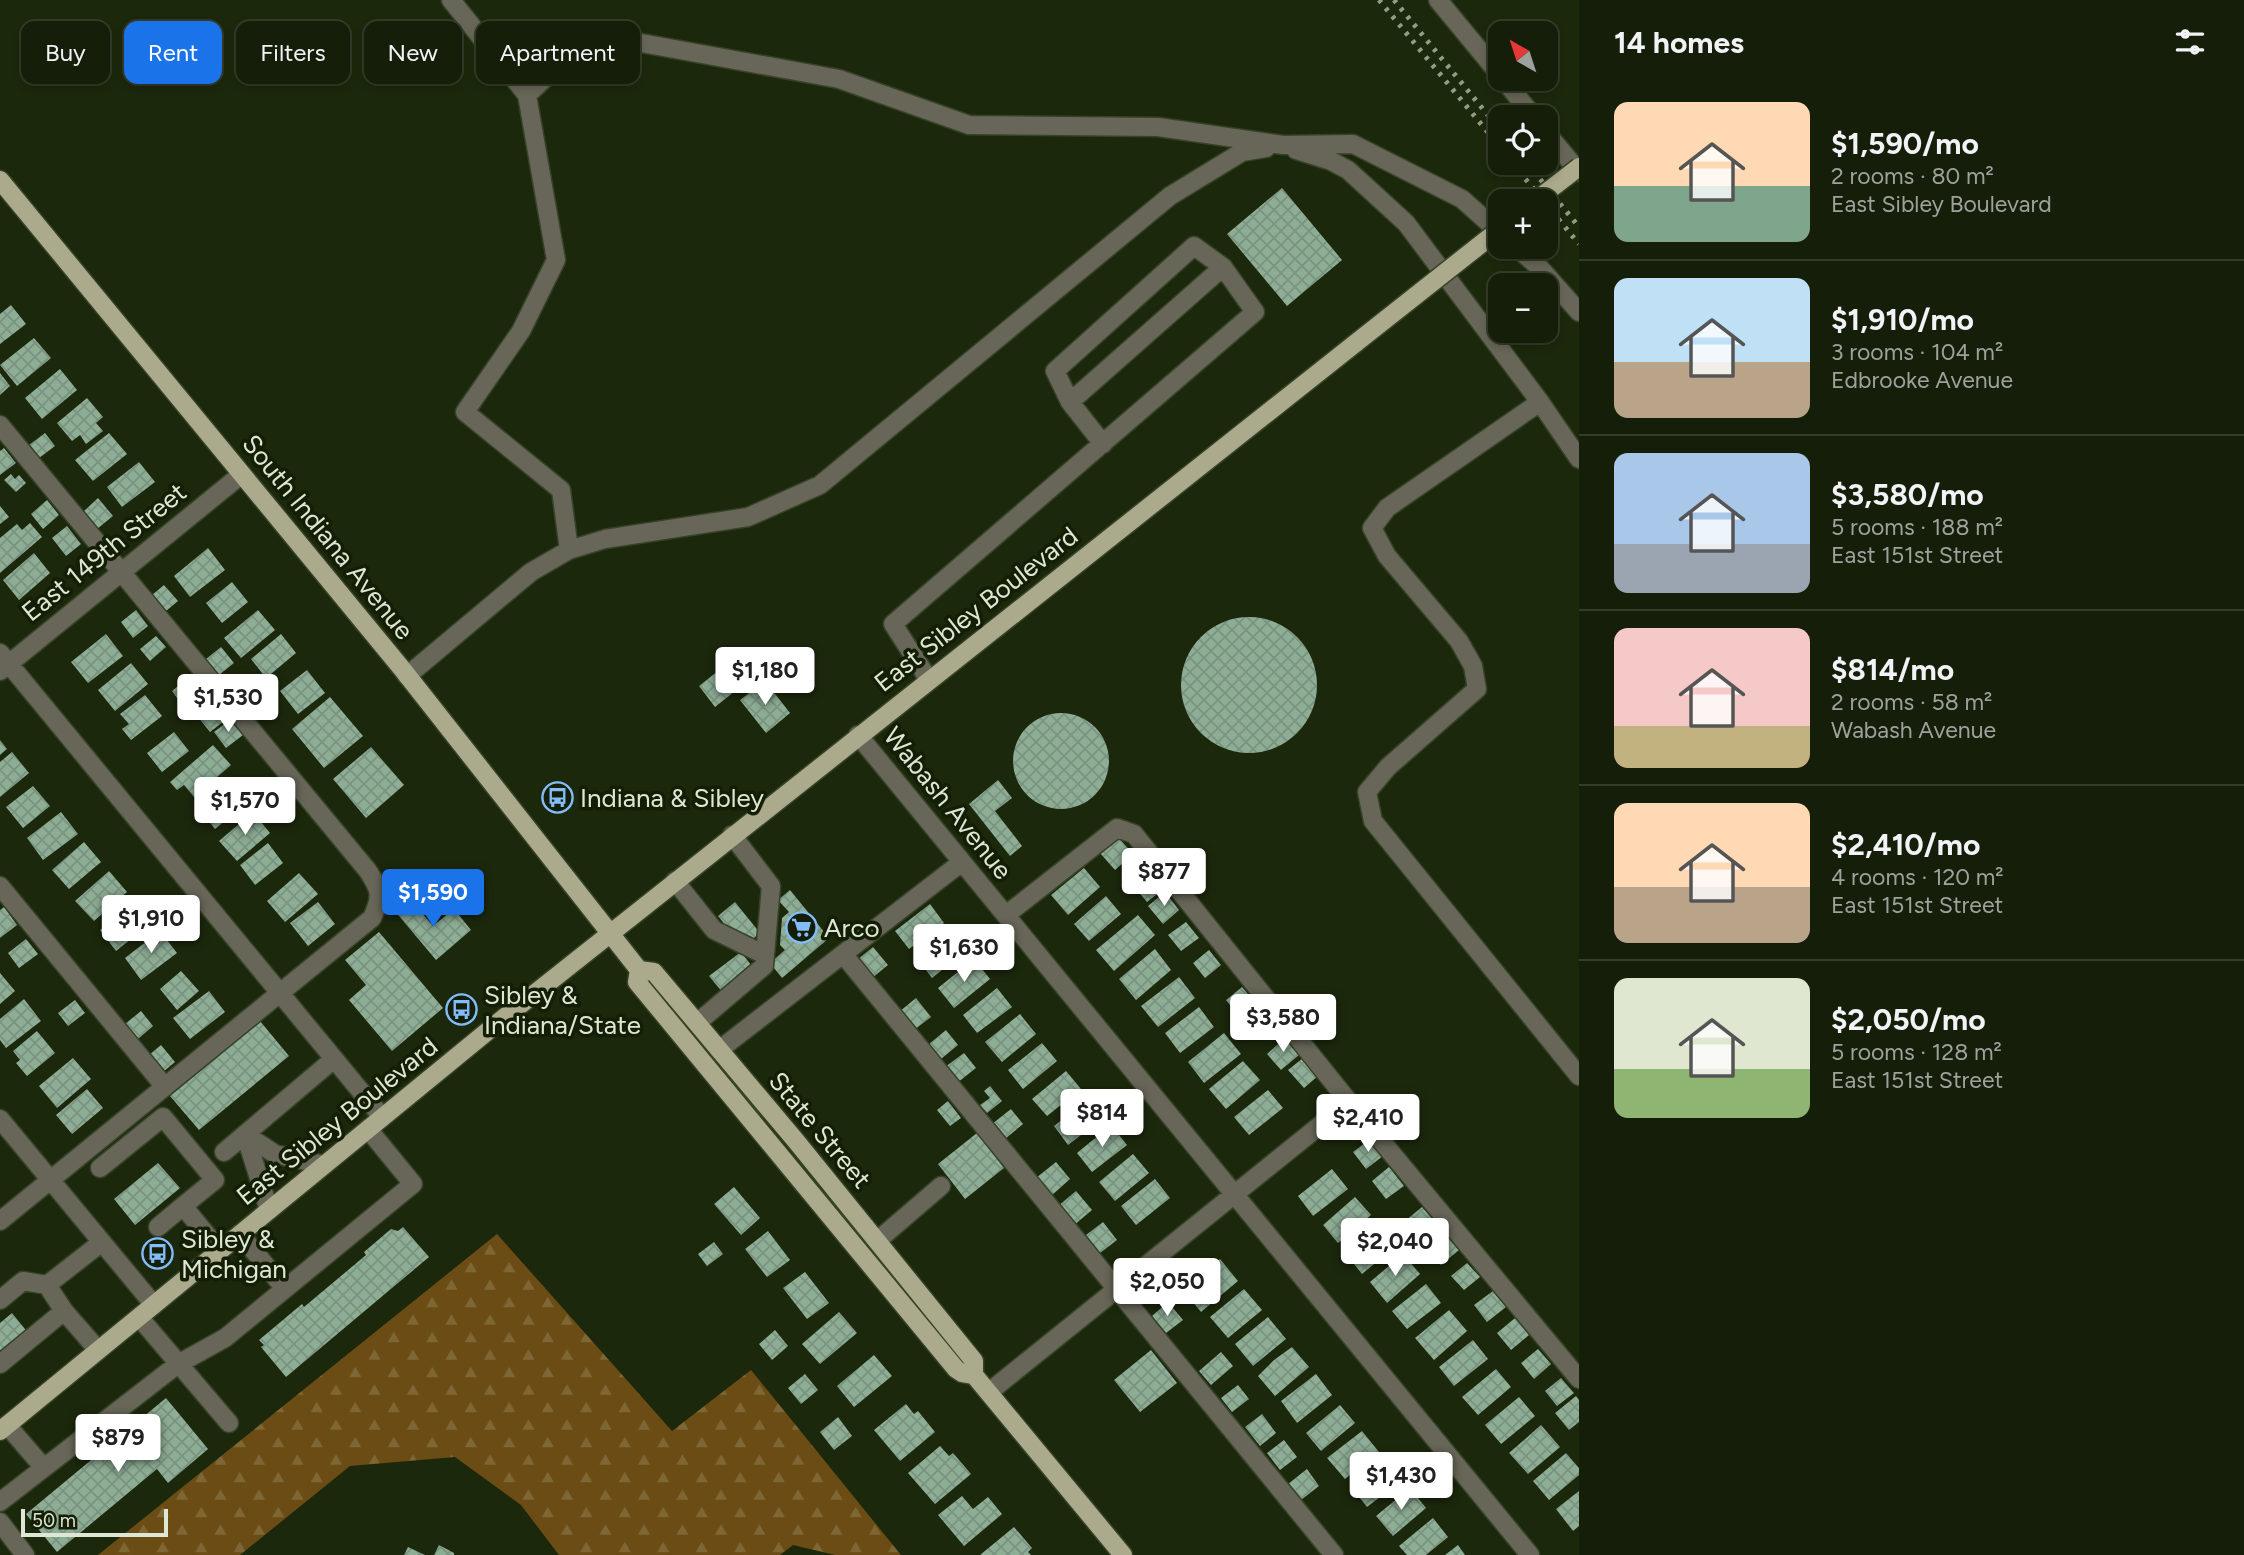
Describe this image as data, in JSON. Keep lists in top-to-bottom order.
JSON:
{
  "streets": {
    "main road": ["South Indiana Avenue", "East Sibley Boulevard", "State Street"],
    "street": ["East 149th Street", "Wabash Avenue"]
  },
  "crossings": [
    ["South Indiana Avenue", "East 149th Street"],
    ["South Indiana Avenue", "East Sibley Boulevard"],
    ["South Indiana Avenue", "State Street"],
    ["East Sibley Boulevard", "Wabash Avenue"],
    ["East Sibley Boulevard", "State Street"]
  ],
  "places": {
    "bus stop": ["Indiana & Sibley", "Sibley & Indiana/State", "Sibley & Michigan"],
    "supermarket": ["Arco"]
  },
  "scale_bar": "50 m",
  "north": "top left",
  "page": {
    "heading": "14 homes",
    "map_buttons": ["+", "−"],
    "chip": [
      "Buy",
      "Rent",
      "Filters",
      "New",
      "Apartment"
    ],
    "list": [
      {
        "name": "$1,590/mo",
        "note": "2 rooms · 80 m² · East Sibley Boulevard"
      },
      {
        "name": "$1,910/mo",
        "note": "3 rooms · 104 m² · Edbrooke Avenue"
      },
      {
        "name": "$3,580/mo",
        "note": "5 rooms · 188 m² · East 151st Street"
      },
      {
        "name": "$814/mo",
        "note": "2 rooms · 58 m² · Wabash Avenue"
      },
      {
        "name": "$2,410/mo",
        "note": "4 rooms · 120 m² · East 151st Street"
      },
      {
        "name": "$2,050/mo",
        "note": "5 rooms · 128 m² · East 151st Street"
      }
    ],
    "price": [
      "$1,180",
      "$1,530",
      "$1,570",
      "$877",
      "$1,590",
      "$1,910",
      "$1,630",
      "$3,580",
      "$814",
      "$2,410",
      "$2,040",
      "$2,050",
      "$879",
      "$1,430"
    ],
    "scale": "50 m"
  }
}
